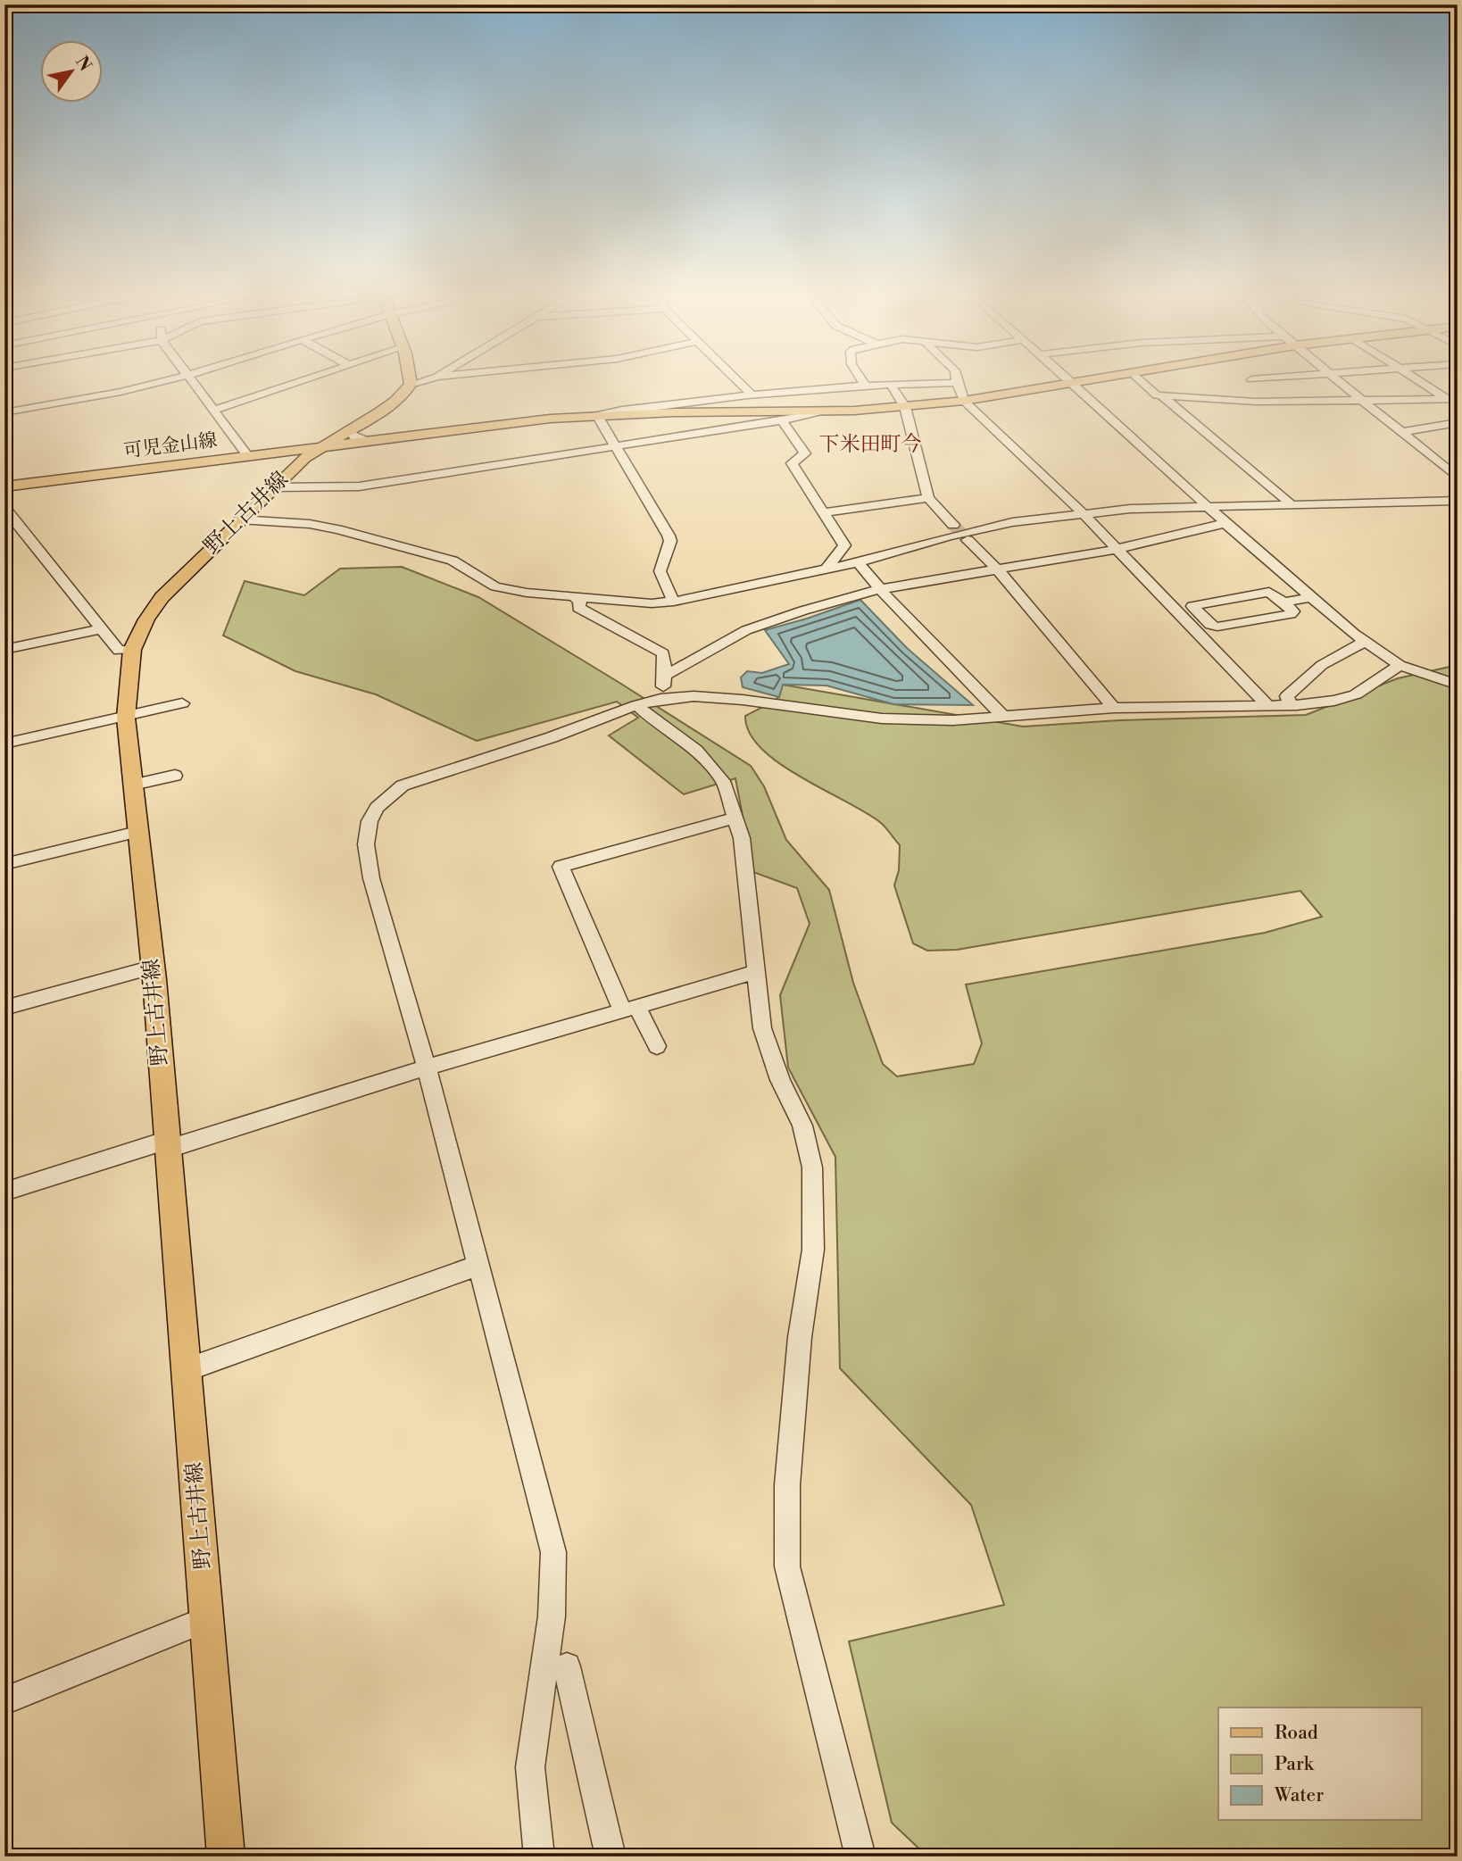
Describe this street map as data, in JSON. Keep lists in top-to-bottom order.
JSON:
{
  "streets": {
    "main road": ["可児金山線", "野上古井線"]
  },
  "crossings": [
    ["可児金山線", "野上古井線"]
  ],
  "districts": ["下米田町今"],
  "legend": ["Road", "Park", "Water"],
  "north": "top right"
}
